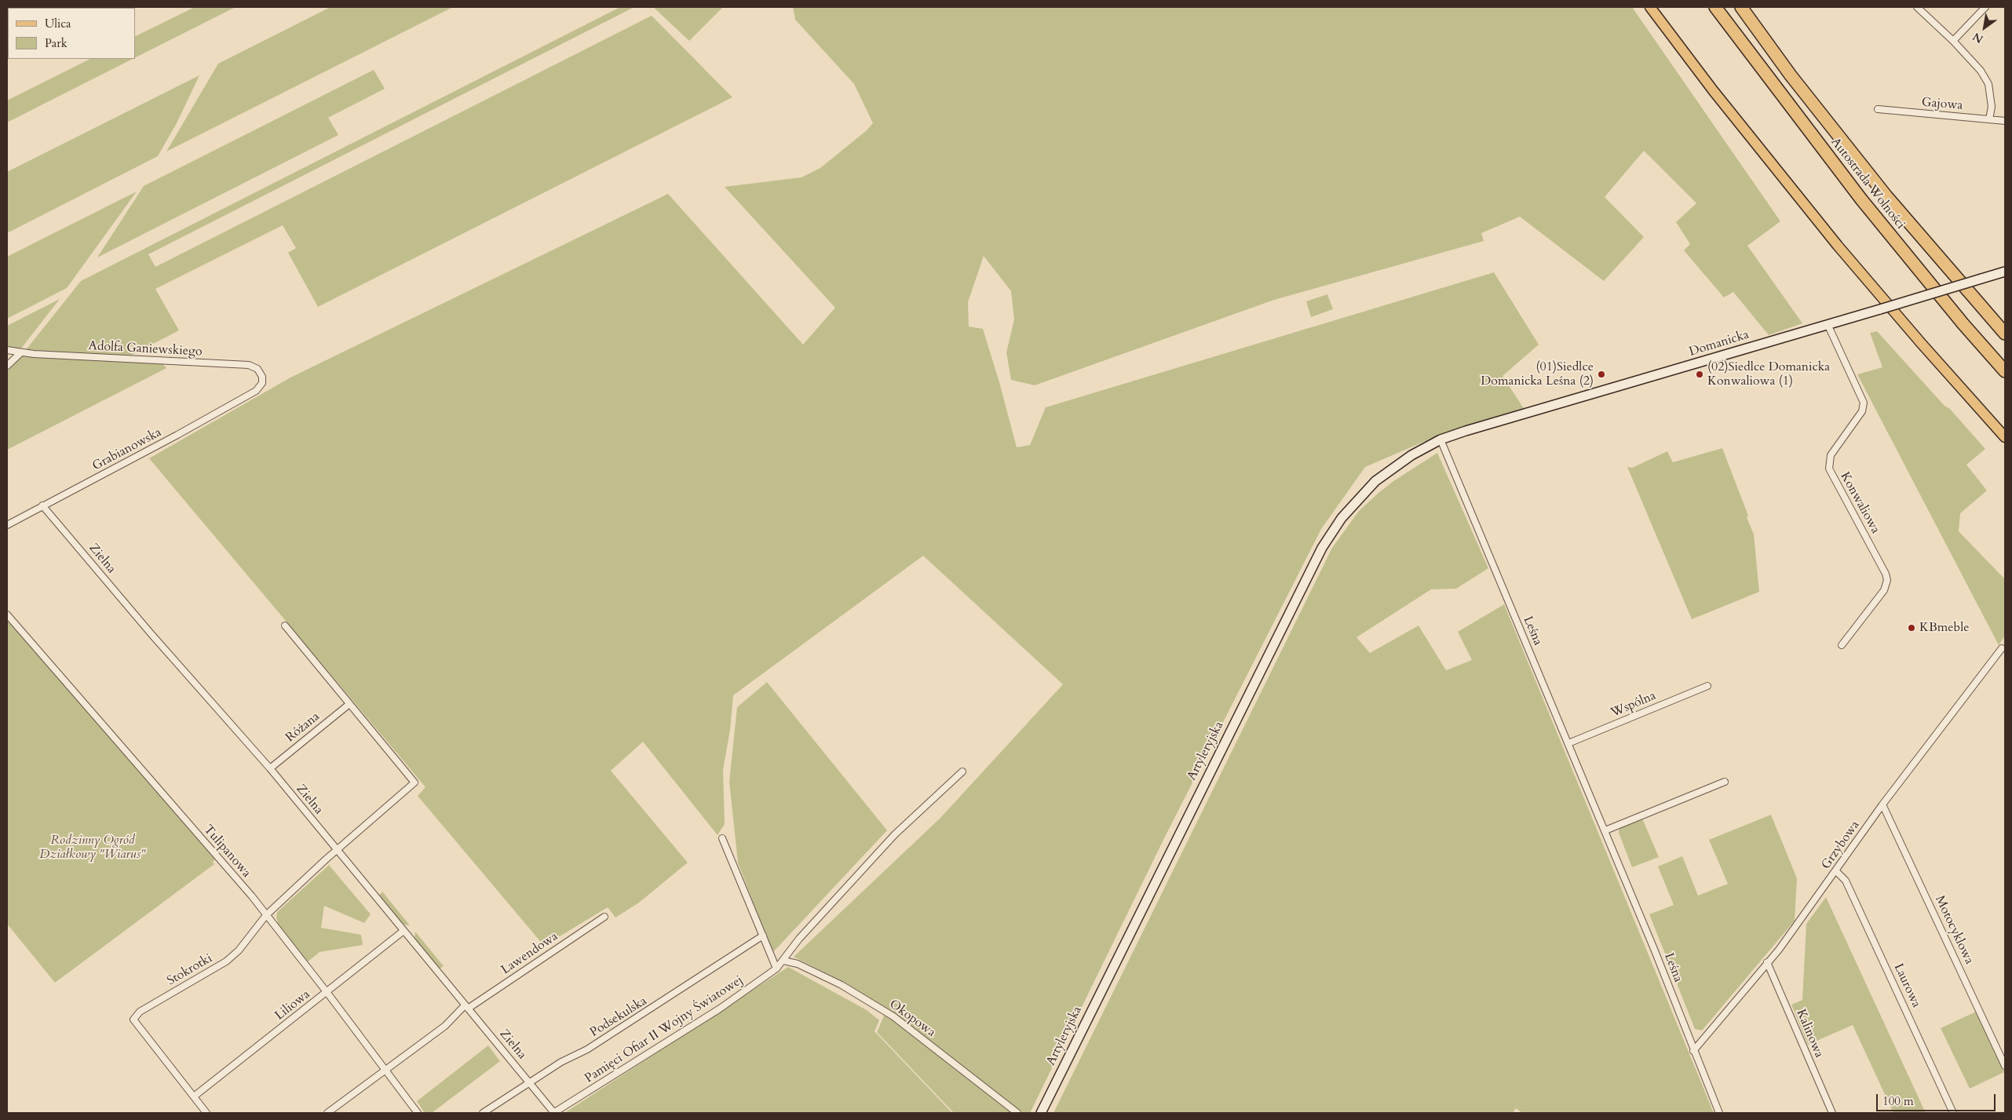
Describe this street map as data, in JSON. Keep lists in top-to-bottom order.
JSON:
{
  "streets": {
    "highway": ["Autostrada Wolności"],
    "street": [
      "Gajowa",
      "Domanicka",
      "Adolfa Ganiewskiego",
      "Grabianowska",
      "Konwaliowa",
      "Zielna",
      "Leśna",
      "Wspólna",
      "Różana",
      "Artyleryjska",
      "Grzybowa",
      "Tulipanowa",
      "Motocyklowa",
      "Lawendowa",
      "Stokrotki",
      "Laurowa",
      "Liliowa",
      "Podsekulska",
      "Okopowa",
      "Pamięci Ofiar II Wojny Światowej",
      "Kalinowa"
    ]
  },
  "crossings": [
    ["Domanicka", "Konwaliowa"],
    ["Domanicka", "Leśna"],
    ["Domanicka", "Artyleryjska"],
    ["Adolfa Ganiewskiego", "Grabianowska"],
    ["Grabianowska", "Zielna"],
    ["Zielna", "Różana"],
    ["Zielna", "Lawendowa"],
    ["Zielna", "Stokrotki"],
    ["Zielna", "Liliowa"],
    ["Zielna", "Podsekulska"],
    ["Zielna", "Pamięci Ofiar II Wojny Światowej"],
    ["Leśna", "Wspólna"],
    ["Leśna", "Artyleryjska"],
    ["Leśna", "Grzybowa"],
    ["Różana", "Stokrotki"],
    ["Grzybowa", "Motocyklowa"],
    ["Grzybowa", "Laurowa"],
    ["Grzybowa", "Kalinowa"],
    ["Tulipanowa", "Lawendowa"],
    ["Tulipanowa", "Stokrotki"],
    ["Tulipanowa", "Liliowa"],
    ["Stokrotki", "Liliowa"],
    ["Okopowa", "Pamięci Ofiar II Wojny Światowej"]
  ],
  "parks": ["Rodzinny Ogród Działkowy \"Wiarus\""],
  "places": ["(01)Siedlce Domanicka Leśna (2)", "(02)Siedlce Domanicka Konwaliowa (1)", "KBmeble"],
  "legend": ["Ulica", "Park"],
  "scale_bar": "100 m",
  "north": "bottom left"
}
